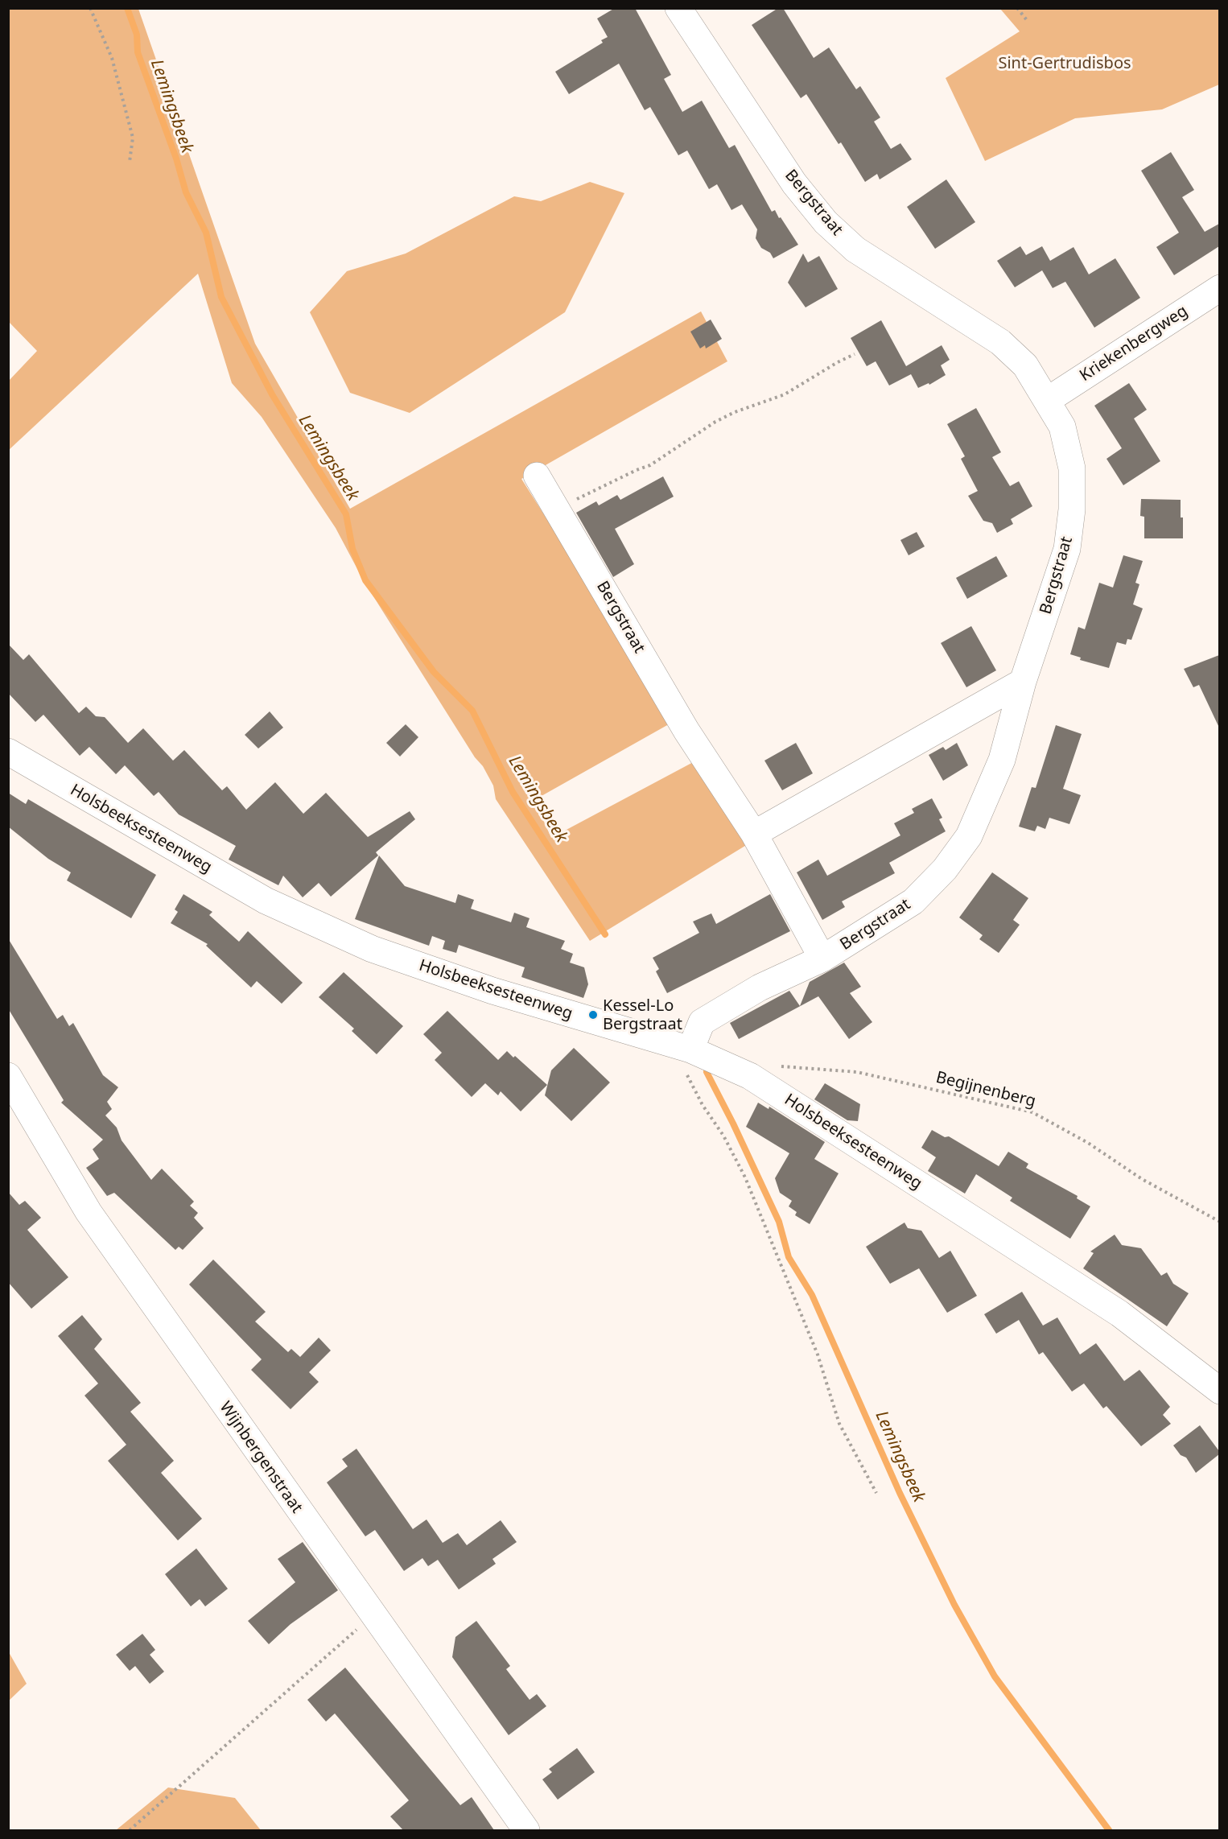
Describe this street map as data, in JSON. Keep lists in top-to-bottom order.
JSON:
{
  "streets": {
    "street": [
      "Bergstraat",
      "Kriekenbergweg",
      "Holsbeeksesteenweg",
      "Wijnbergenstraat"
    ],
    "path": ["Begijnenberg"]
  },
  "crossings": [
    ["Bergstraat", "Kriekenbergweg"],
    ["Bergstraat", "Holsbeeksesteenweg"],
    ["Holsbeeksesteenweg", "Begijnenberg"]
  ],
  "water": ["Lemingsbeek"],
  "parks": ["Sint-Gertrudisbos"],
  "places": ["Kessel-Lo Bergstraat"]
}
